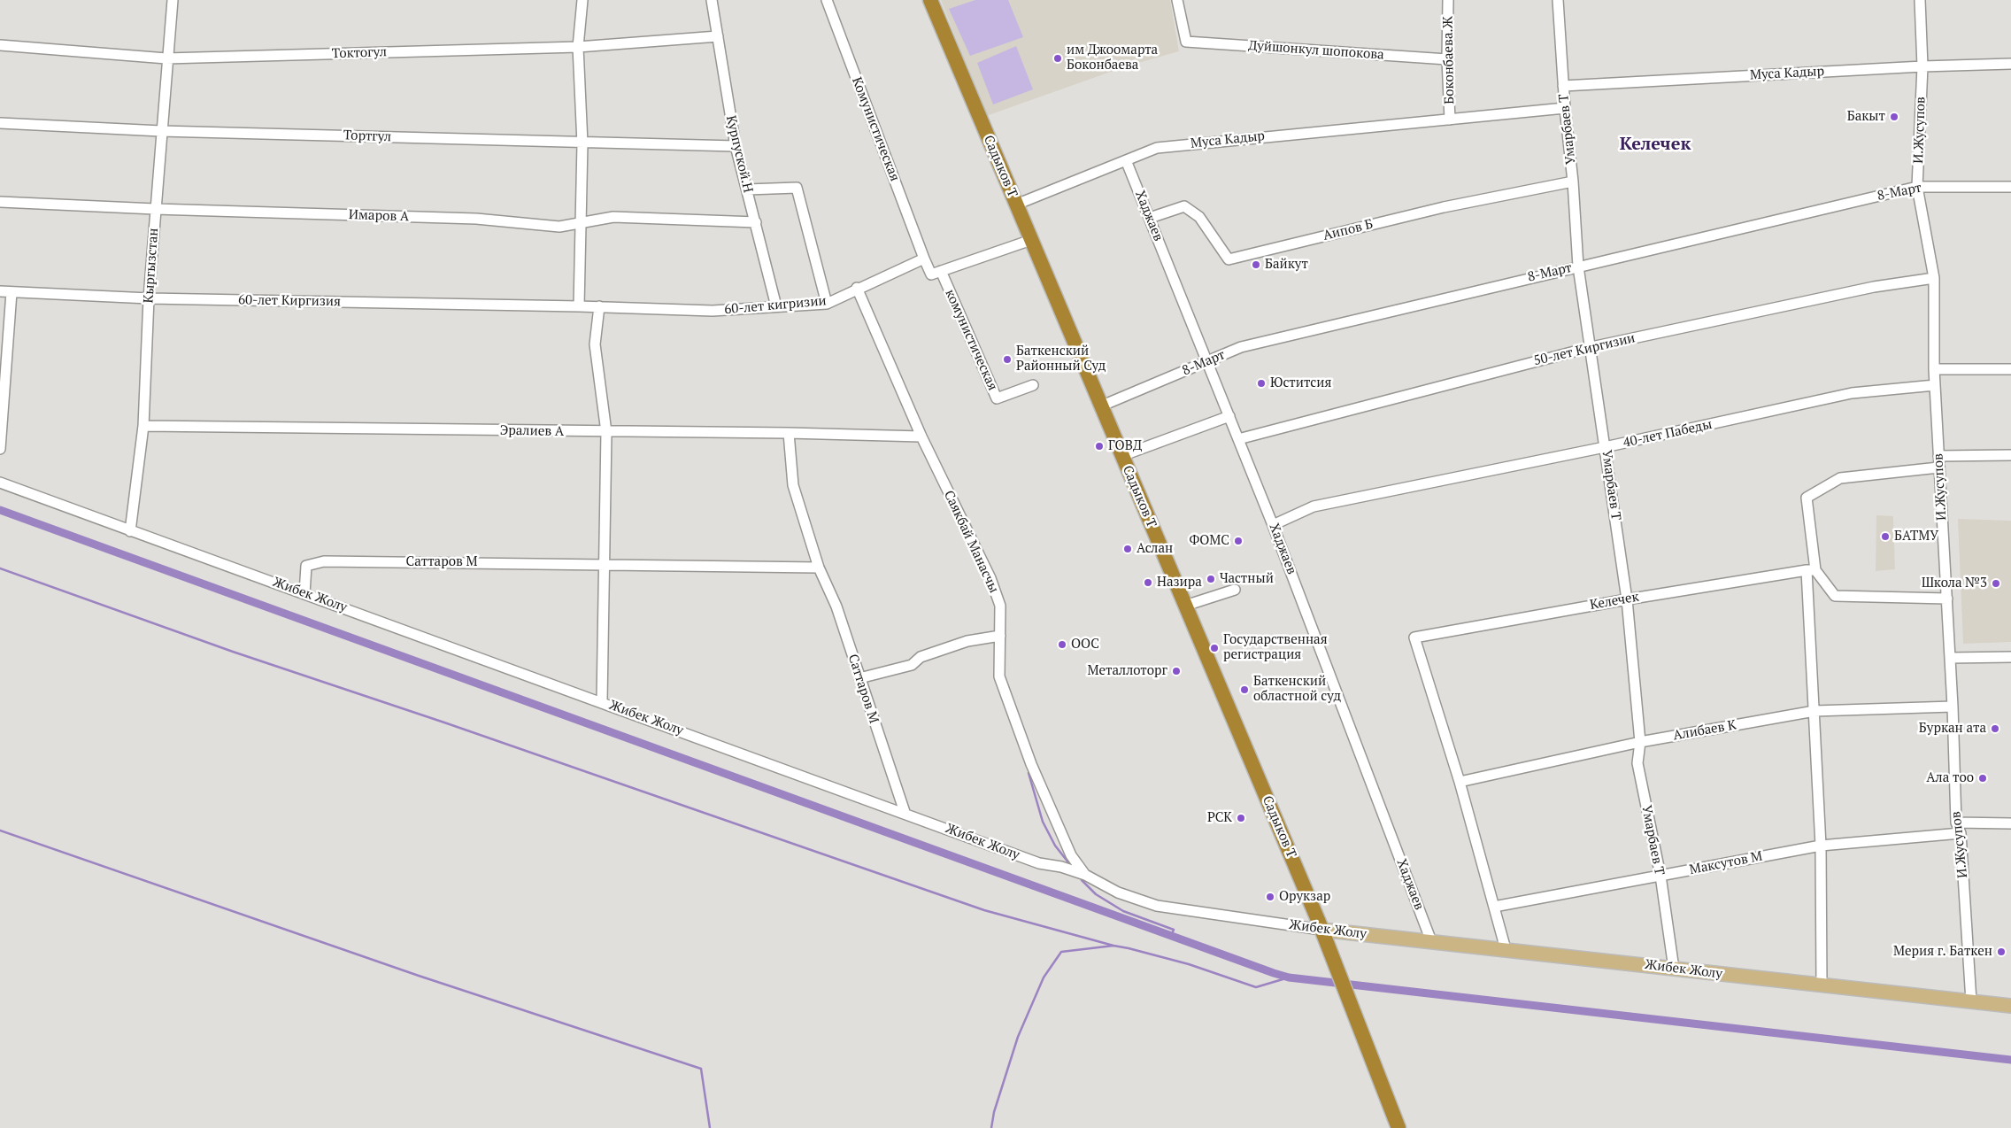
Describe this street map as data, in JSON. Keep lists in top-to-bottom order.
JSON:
{
  "streets": {
    "highway": ["Садыков Т"],
    "main road": ["Жибек Жолу"],
    "street": [
      "Дуйшонкул шопокова",
      "Токтогул",
      "Боконбаева.Ж",
      "Муса Кадыр",
      "Комунистическая",
      "Умарбаев Т",
      "И.Жусупов",
      "Тортгул",
      "Курпуской.Н",
      "8-Март",
      "Имаров А",
      "Хаджаев",
      "Аипов Б",
      "Кыргызстан",
      "60-лет Киргизия",
      "60-лет кигризии",
      "комунистическая",
      "50-лет Киргизии",
      "Эралиев А",
      "40-лет Пабеды",
      "Саякбай Манасчы",
      "Саттаров М",
      "Келечек",
      "Алибаев К",
      "Максутов М"
    ]
  },
  "crossings": [
    ["Дуйшонкул шопокова", "Боконбаева.Ж"],
    ["Токтогул", "Курпуской.Н"],
    ["Токтогул", "Кыргызстан"],
    ["Боконбаева.Ж", "Муса Кадыр"],
    ["Муса Кадыр", "Умарбаев Т"],
    ["Муса Кадыр", "И.Жусупов"],
    ["Муса Кадыр", "Садыков Т"],
    ["Муса Кадыр", "Хаджаев"],
    ["Комунистическая", "60-лет кигризии"],
    ["Умарбаев Т", "8-Март"],
    ["Умарбаев Т", "Аипов Б"],
    ["Умарбаев Т", "50-лет Киргизии"],
    ["Умарбаев Т", "40-лет Пабеды"],
    ["Умарбаев Т", "Жибек Жолу"],
    ["Умарбаев Т", "Келечек"],
    ["Умарбаев Т", "Алибаев К"],
    ["Умарбаев Т", "Максутов М"],
    ["И.Жусупов", "8-Март"],
    ["И.Жусупов", "50-лет Киргизии"],
    ["И.Жусупов", "40-лет Пабеды"],
    ["И.Жусупов", "Жибек Жолу"],
    ["И.Жусупов", "Алибаев К"],
    ["И.Жусупов", "Максутов М"],
    ["Тортгул", "Курпуской.Н"],
    ["Тортгул", "Кыргызстан"],
    ["Курпуской.Н", "Имаров А"],
    ["Курпуской.Н", "60-лет кигризии"],
    ["Садыков Т", "8-Март"],
    ["Садыков Т", "Жибек Жолу"],
    ["8-Март", "Хаджаев"],
    ["Имаров А", "Кыргызстан"],
    ["Хаджаев", "Аипов Б"],
    ["Хаджаев", "50-лет Киргизии"],
    ["Хаджаев", "40-лет Пабеды"],
    ["Хаджаев", "Жибек Жолу"],
    ["Кыргызстан", "60-лет Киргизия"],
    ["Кыргызстан", "Эралиев А"],
    ["Кыргызстан", "Жибек Жолу"],
    ["60-лет Киргизия", "60-лет кигризии"],
    ["60-лет кигризии", "Саякбай Манасчы"],
    ["Эралиев А", "Саякбай Манасчы"],
    ["Эралиев А", "Саттаров М"],
    ["Саякбай Манасчы", "Жибек Жолу"],
    ["Саттаров М", "Жибек Жолу"],
    ["Келечек", "Алибаев К"]
  ],
  "districts": ["Келечек"],
  "places": [
    "им Джоомарта Боконбаева",
    "Бакыт",
    "Байкут",
    "Баткенский Районный Суд",
    "Юститсия",
    "ГОВД",
    "БАТМУ",
    "ФОМС",
    "Аслан",
    "Частный",
    "Назира",
    "Школа №3",
    "ООС",
    "Государственная регистрация",
    "Металлоторг",
    "Баткенский областной суд",
    "Буркан ата",
    "Ала тоо",
    "РСК",
    "Орукзар",
    "Мерия г. Бaткен"
  ]
}
